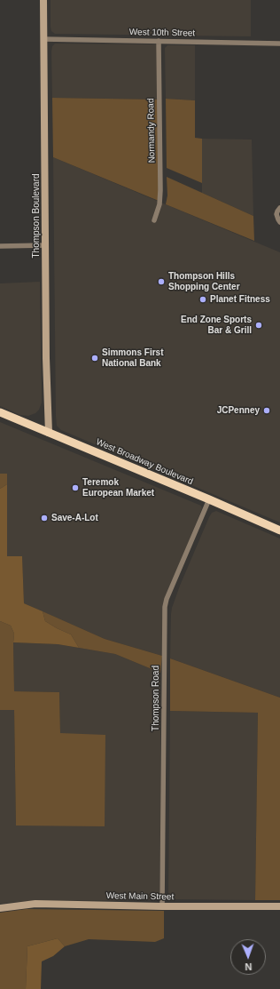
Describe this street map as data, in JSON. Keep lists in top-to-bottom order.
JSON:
{
  "streets": {
    "highway": ["West Broadway Boulevard"],
    "main road": ["Thompson Boulevard", "West Main Street"],
    "street": ["West 10th Street", "Normandy Road", "Thompson Road"]
  },
  "crossings": [
    ["West 10th Street", "Normandy Road"],
    ["West 10th Street", "Thompson Boulevard"],
    ["Thompson Boulevard", "West Broadway Boulevard"],
    ["West Broadway Boulevard", "Thompson Road"],
    ["Thompson Road", "West Main Street"]
  ],
  "places": [
    "Thompson Hills Shopping Center",
    "Planet Fitness",
    "End Zone Sports Bar & Grill",
    "Simmons First National Bank",
    "JCPenney",
    "Teremok European Market",
    "Save-A-Lot"
  ],
  "north": "bottom"
}
